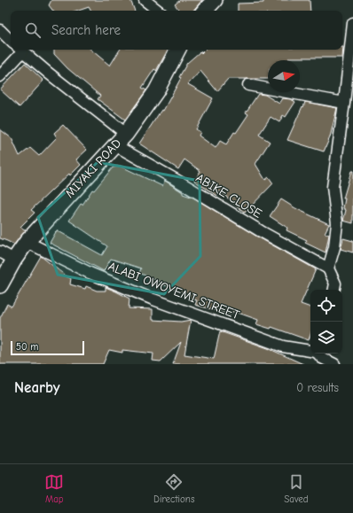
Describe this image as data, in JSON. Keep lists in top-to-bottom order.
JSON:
{
  "streets": {
    "street": ["MIYAKI ROAD", "ABIKE CLOSE", "ALABI OWOYEMI STREET"]
  },
  "crossings": [
    ["MIYAKI ROAD", "ABIKE CLOSE"],
    ["MIYAKI ROAD", "ALABI OWOYEMI STREET"]
  ],
  "scale_bar": "50 m",
  "north": "right",
  "page": {
    "search": "Search here",
    "scale": "50 m",
    "heading": ["Nearby", "0 results"],
    "nav": ["Map", "Directions", "Saved"]
  }
}
